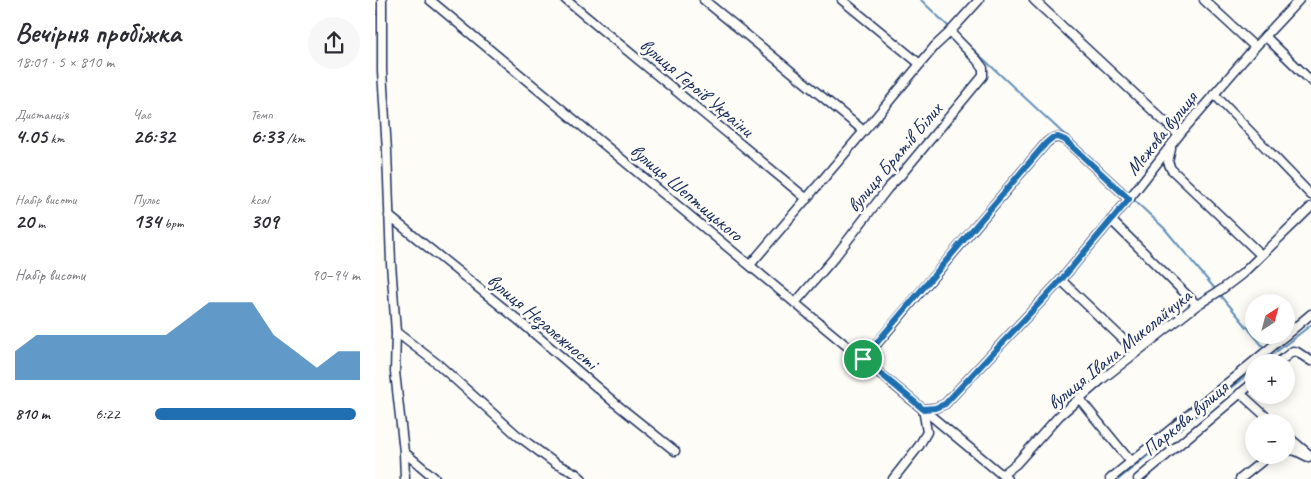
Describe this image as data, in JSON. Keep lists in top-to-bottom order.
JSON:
{
  "streets": {
    "street": [
      "вулиця Героїв України",
      "Межова вулиця",
      "вулиця Братів Білих",
      "вулиця Шептицького",
      "вулиця Незалежності",
      "вулиця Івана Миколайчука",
      "Паркова вулиця"
    ]
  },
  "crossings": [
    ["Межова вулиця", "вулиця Шептицького"],
    ["вулиця Братів Білих", "вулиця Шептицького"],
    ["вулиця Шептицького", "вулиця Івана Миколайчука"]
  ],
  "north": "top right",
  "page": {
    "heading": ["Вечірня пробіжка", "18:01 · 5 × 810 m"],
    "stats": [
      ["Дистанція", "4.05 km"],
      ["Час", "26:32"],
      ["Темп", "6:33 /km"],
      ["Набір висоти", "20 m"],
      ["Пульс", "134 bpm"],
      ["kcal", "309"]
    ],
    "chart": ["Набір висоти", "90–94 m"],
    "map_buttons": ["+", "−"],
    "list": [
      {
        "name": "810 m",
        "note": "6:22"
      }
    ]
  }
}
